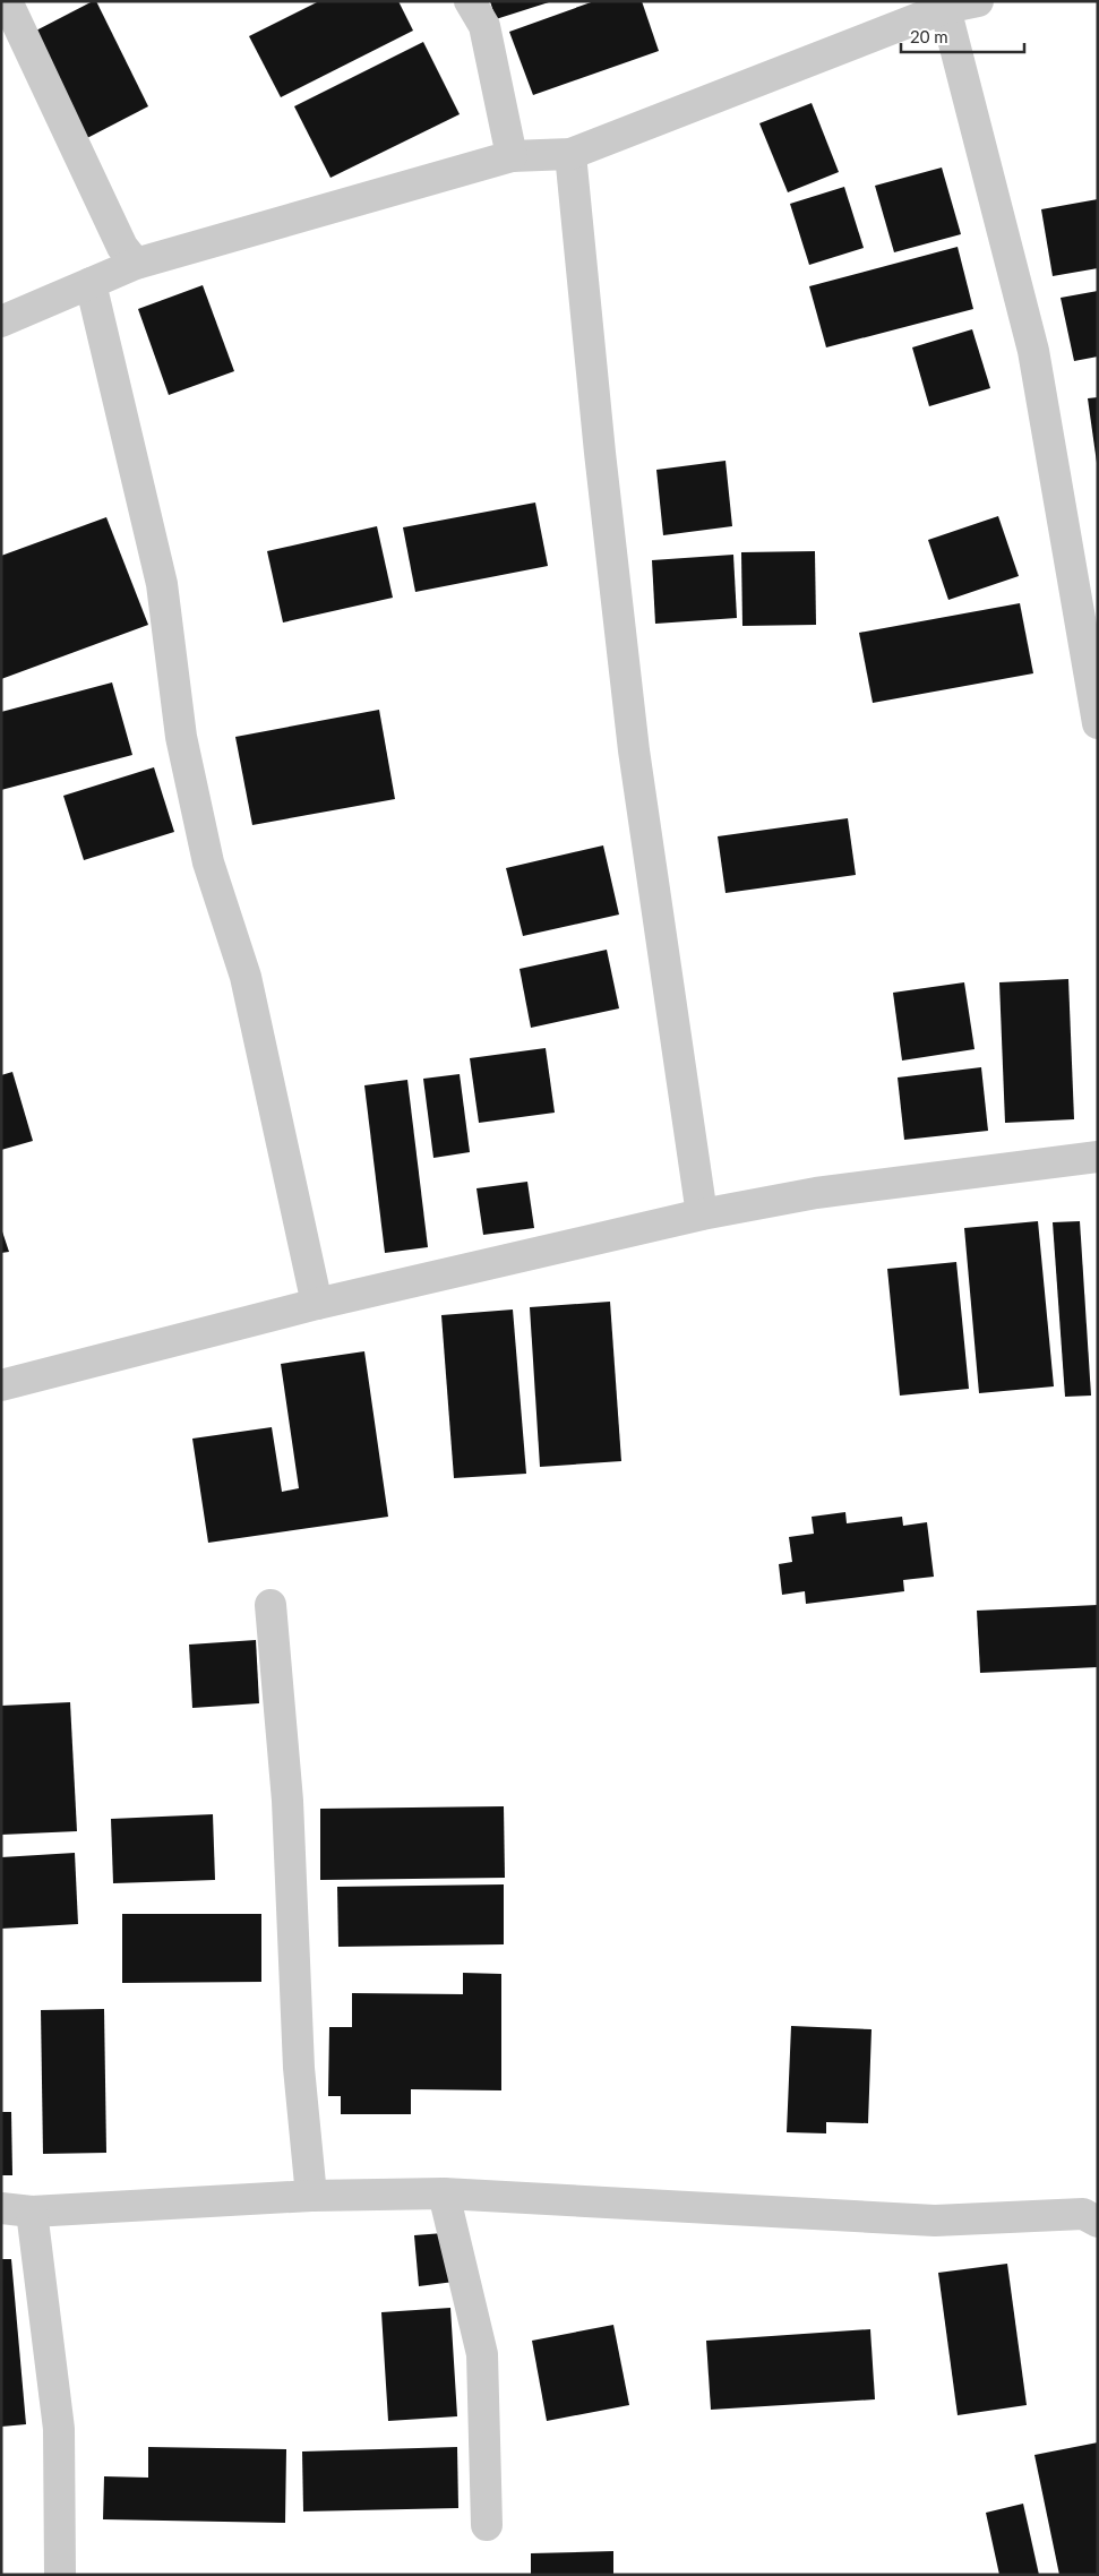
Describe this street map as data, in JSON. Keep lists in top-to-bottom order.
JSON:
{
  "scale_bar": "20 m"
}
